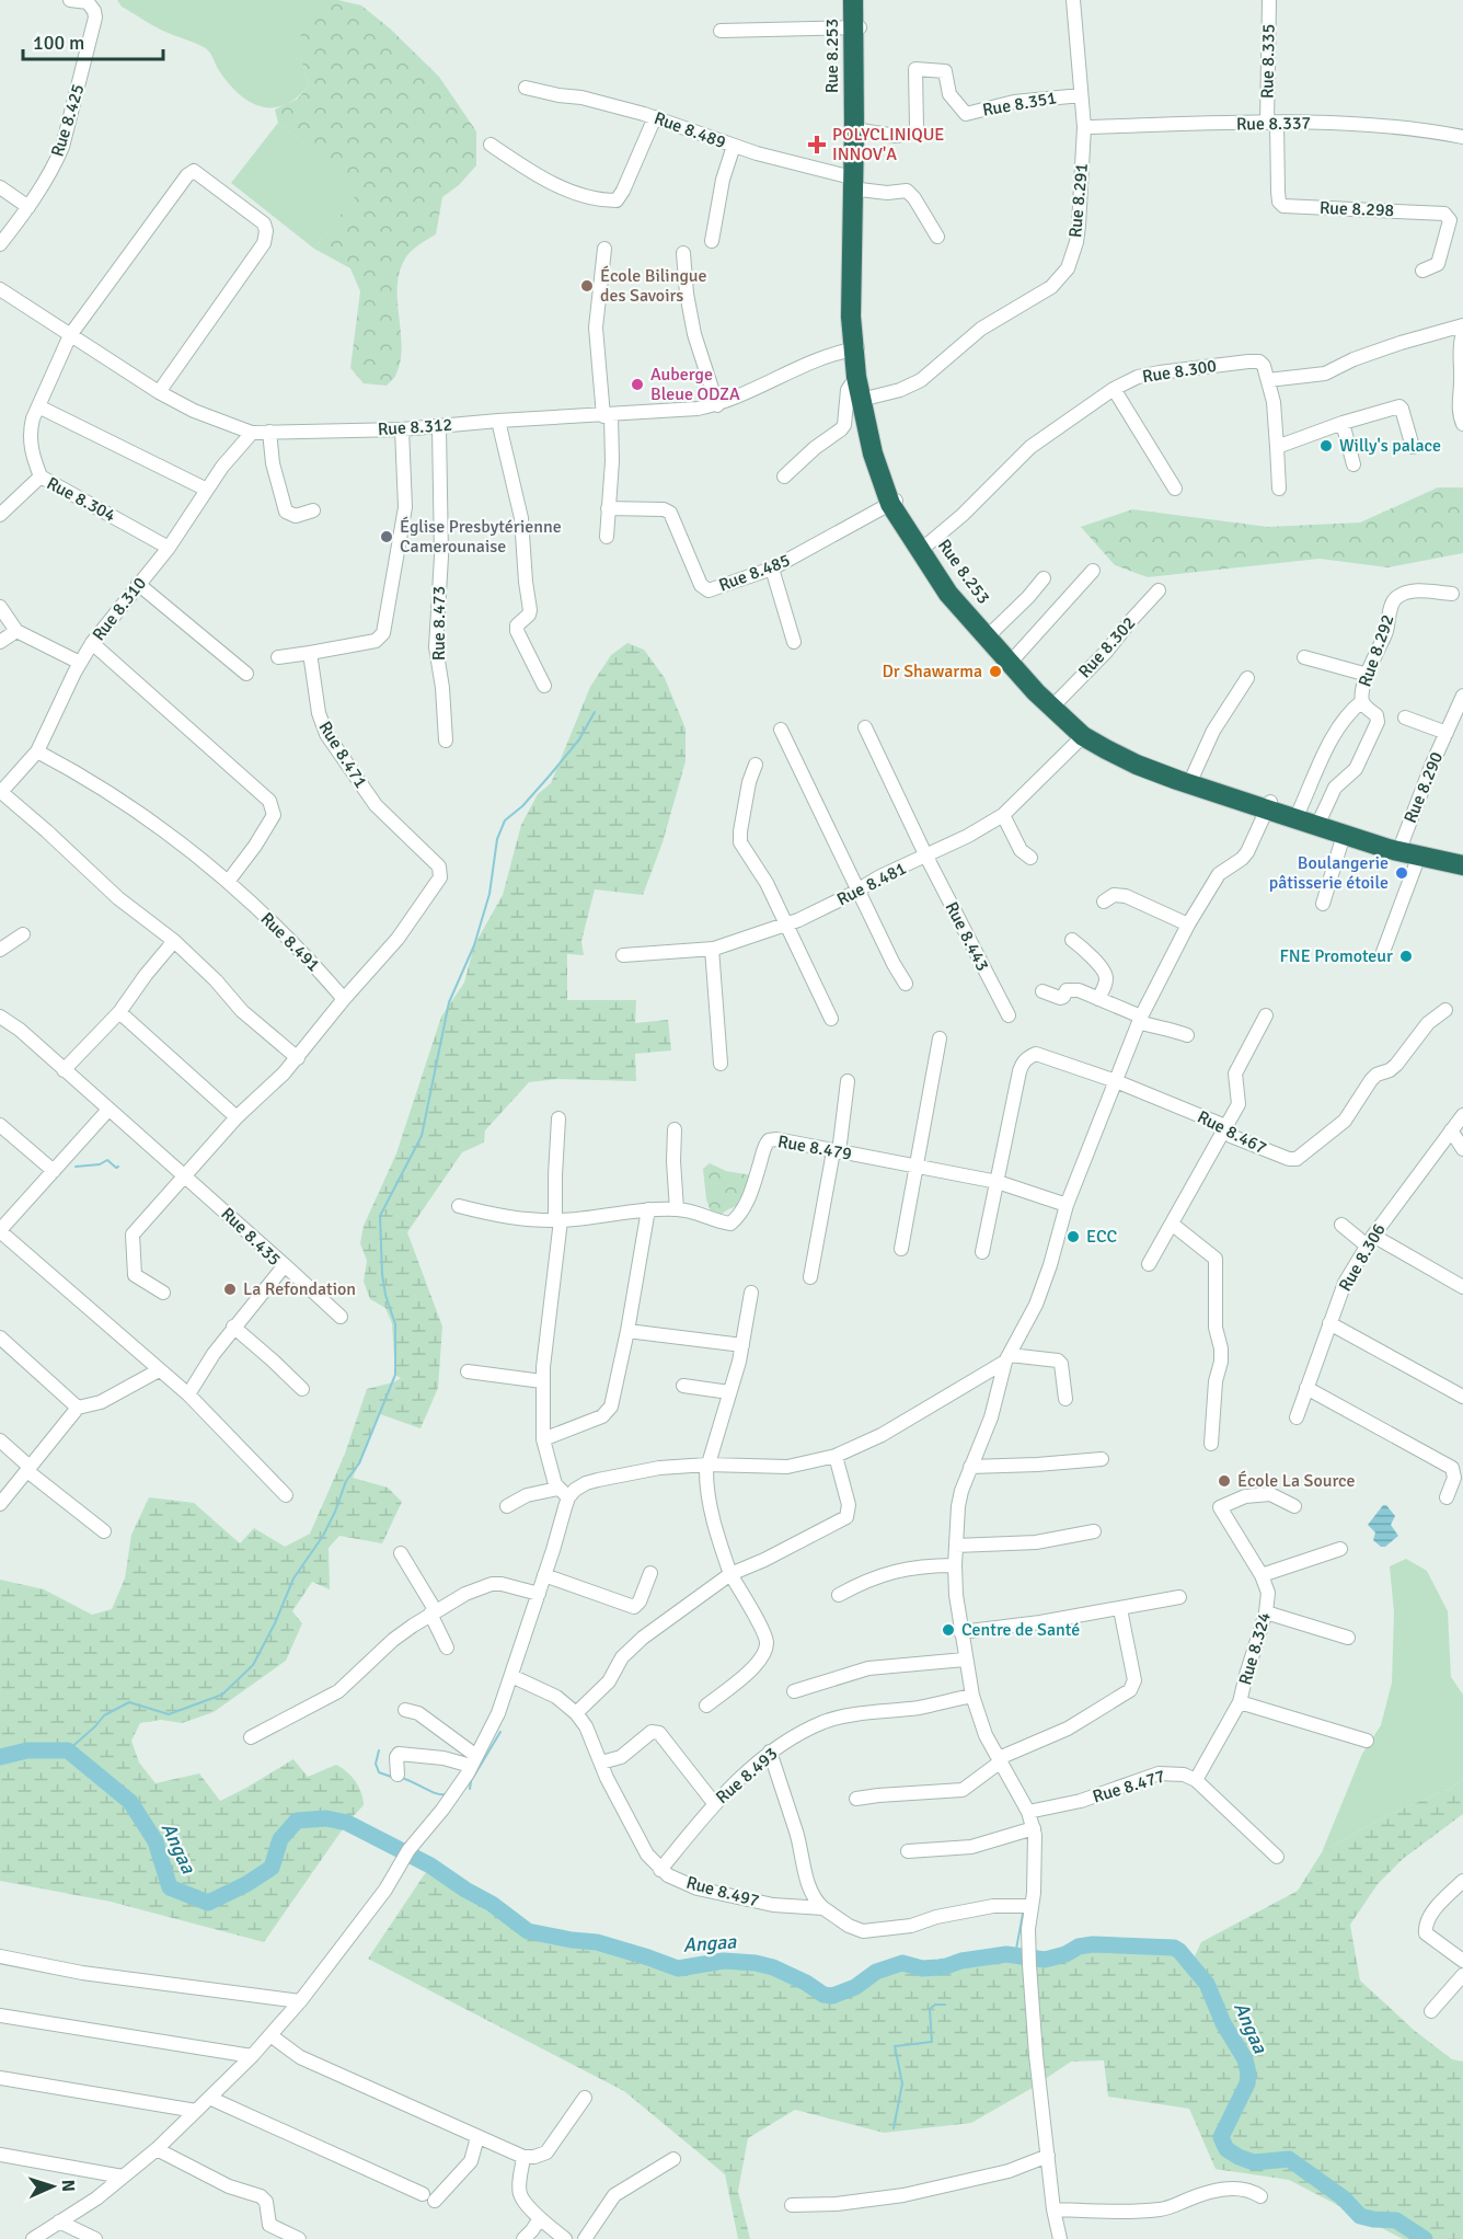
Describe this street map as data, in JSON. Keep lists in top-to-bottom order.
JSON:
{
  "streets": {
    "highway": ["Rue 8.253"],
    "street": [
      "Rue 8.335",
      "Rue 8.351",
      "Rue 8.425",
      "Rue 8.337",
      "Rue 8.489",
      "Rue 8.291",
      "Rue 8.298",
      "Rue 8.300",
      "Rue 8.312",
      "Rue 8.304",
      "Rue 8.485",
      "Rue 8.310",
      "Rue 8.473",
      "Rue 8.302",
      "Rue 8.292",
      "Rue 8.471",
      "Rue 8.290",
      "Rue 8.481",
      "Rue 8.443",
      "Rue 8.491",
      "Rue 8.467",
      "Rue 8.479",
      "Rue 8.435",
      "Rue 8.306",
      "Rue 8.324",
      "Rue 8.493",
      "Rue 8.477",
      "Rue 8.497"
    ]
  },
  "crossings": [
    ["Rue 8.253", "Rue 8.351"],
    ["Rue 8.253", "Rue 8.489"],
    ["Rue 8.253", "Rue 8.291"],
    ["Rue 8.253", "Rue 8.300"],
    ["Rue 8.253", "Rue 8.312"],
    ["Rue 8.253", "Rue 8.485"],
    ["Rue 8.253", "Rue 8.302"],
    ["Rue 8.253", "Rue 8.292"],
    ["Rue 8.253", "Rue 8.290"],
    ["Rue 8.253", "Rue 8.481"],
    ["Rue 8.335", "Rue 8.337"],
    ["Rue 8.335", "Rue 8.298"],
    ["Rue 8.351", "Rue 8.291"],
    ["Rue 8.337", "Rue 8.291"],
    ["Rue 8.337", "Rue 8.298"],
    ["Rue 8.312", "Rue 8.310"],
    ["Rue 8.312", "Rue 8.473"],
    ["Rue 8.304", "Rue 8.310"],
    ["Rue 8.310", "Rue 8.491"],
    ["Rue 8.471", "Rue 8.491"],
    ["Rue 8.481", "Rue 8.443"],
    ["Rue 8.467", "Rue 8.479"],
    ["Rue 8.324", "Rue 8.477"],
    ["Rue 8.493", "Rue 8.497"]
  ],
  "water": ["Angaa"],
  "places": {
    "health": ["POLYCLINIQUE INNOV'A"],
    "other": [
      "École Bilingue des Savoirs",
      "Auberge Bleue ODZA",
      "Willy's palace",
      "Église Presbytérienne Camerounaise",
      "Dr Shawarma",
      "Boulangerie pâtisserie étoile",
      "FNE Promoteur",
      "ECC",
      "La Refondation",
      "École La Source",
      "Centre de Santé"
    ]
  },
  "scale_bar": "100 m",
  "north": "right"
}
